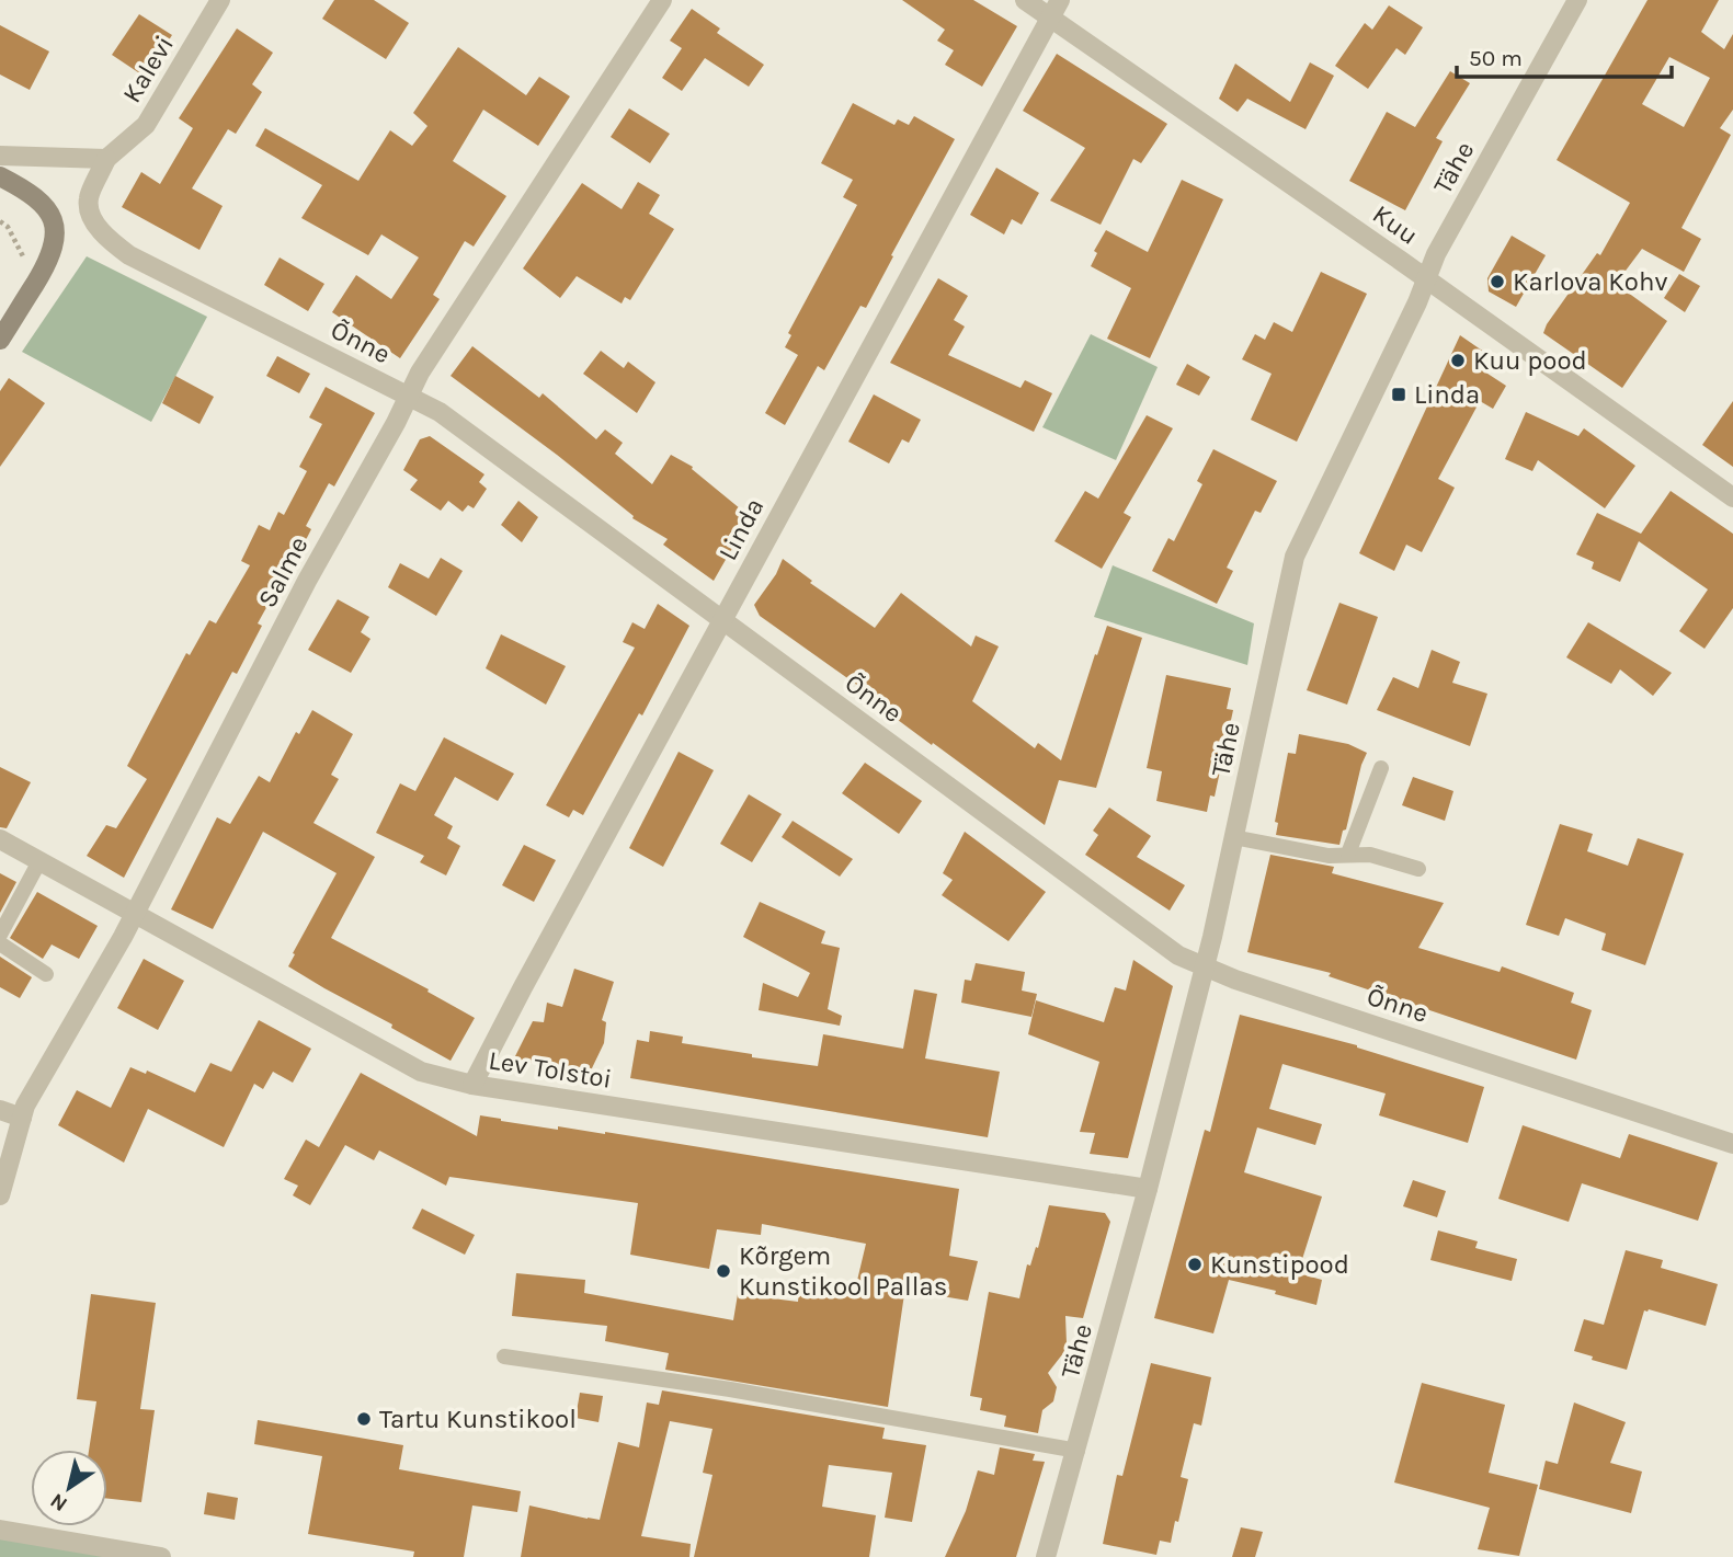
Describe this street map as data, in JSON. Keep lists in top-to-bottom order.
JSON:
{
  "streets": {
    "street": [
      "Kalevi",
      "Tähe",
      "Kuu",
      "Õnne",
      "Linda",
      "Salme",
      "Lev Tolstoi"
    ]
  },
  "crossings": [
    ["Kalevi", "Õnne"],
    ["Tähe", "Kuu"],
    ["Tähe", "Õnne"],
    ["Tähe", "Lev Tolstoi"],
    ["Kuu", "Linda"],
    ["Õnne", "Linda"],
    ["Õnne", "Salme"],
    ["Linda", "Lev Tolstoi"],
    ["Salme", "Lev Tolstoi"]
  ],
  "places": {
    "other": [
      "Karlova Kohv",
      "Kuu pood",
      "Kunstipood",
      "Kõrgem Kunstikool Pallas",
      "Tartu Kunstikool"
    ],
    "transit": ["Linda"]
  },
  "scale_bar": "50 m",
  "north": "bottom left"
}
